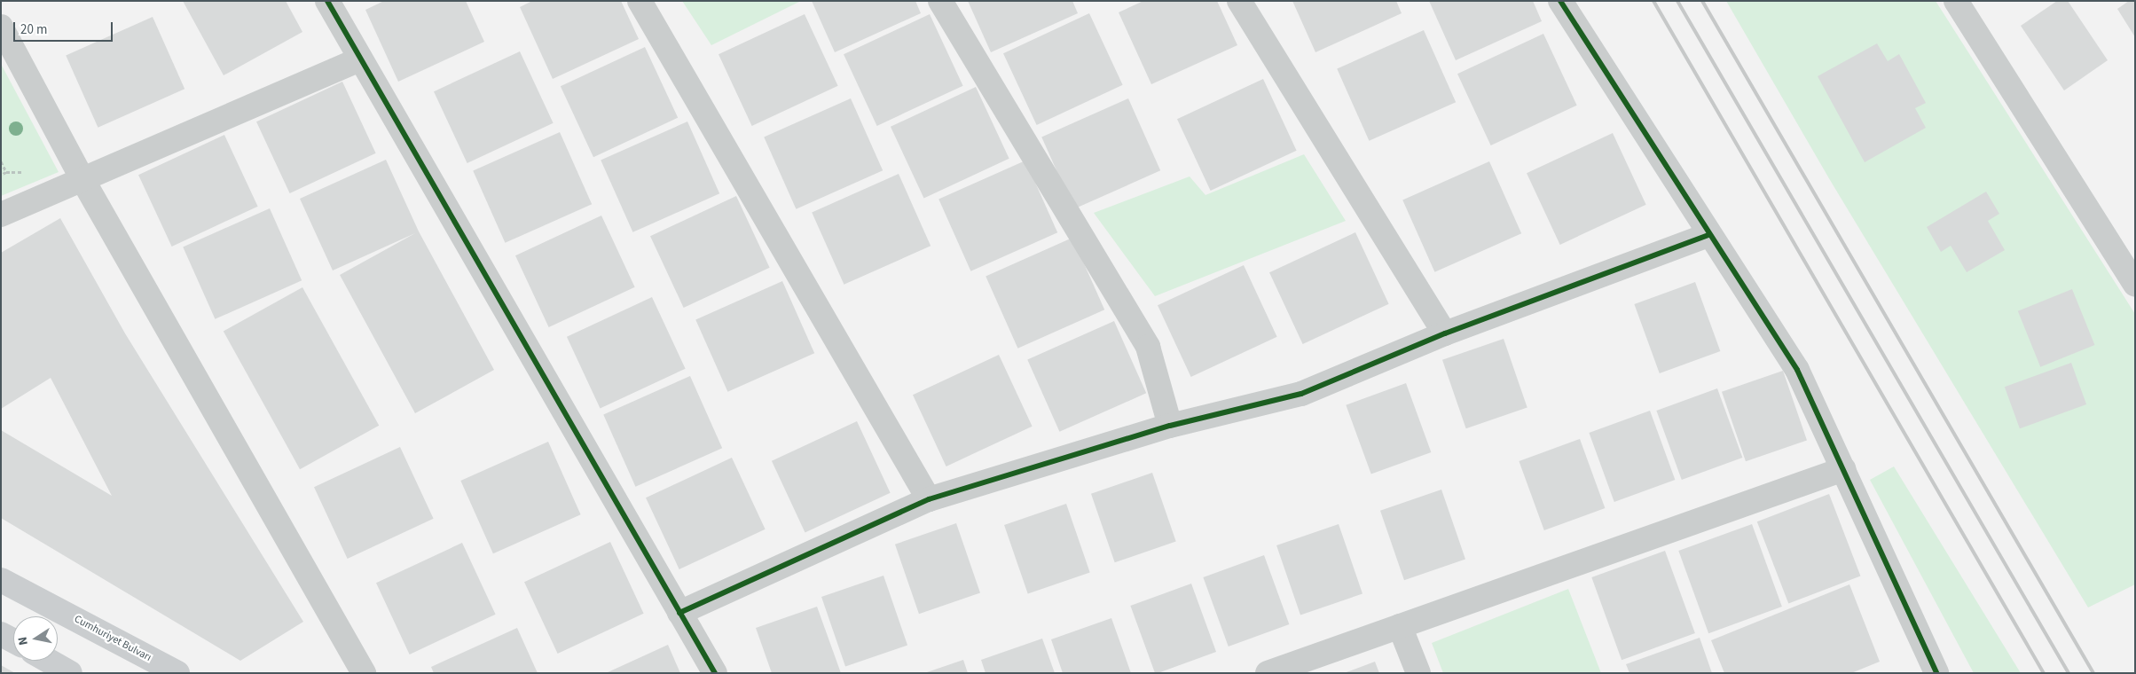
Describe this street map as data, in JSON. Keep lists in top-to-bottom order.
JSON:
{
  "streets": {
    "main road": ["Cumhuriyet Bulvarı"]
  },
  "scale_bar": "20 m",
  "north": "left"
}
